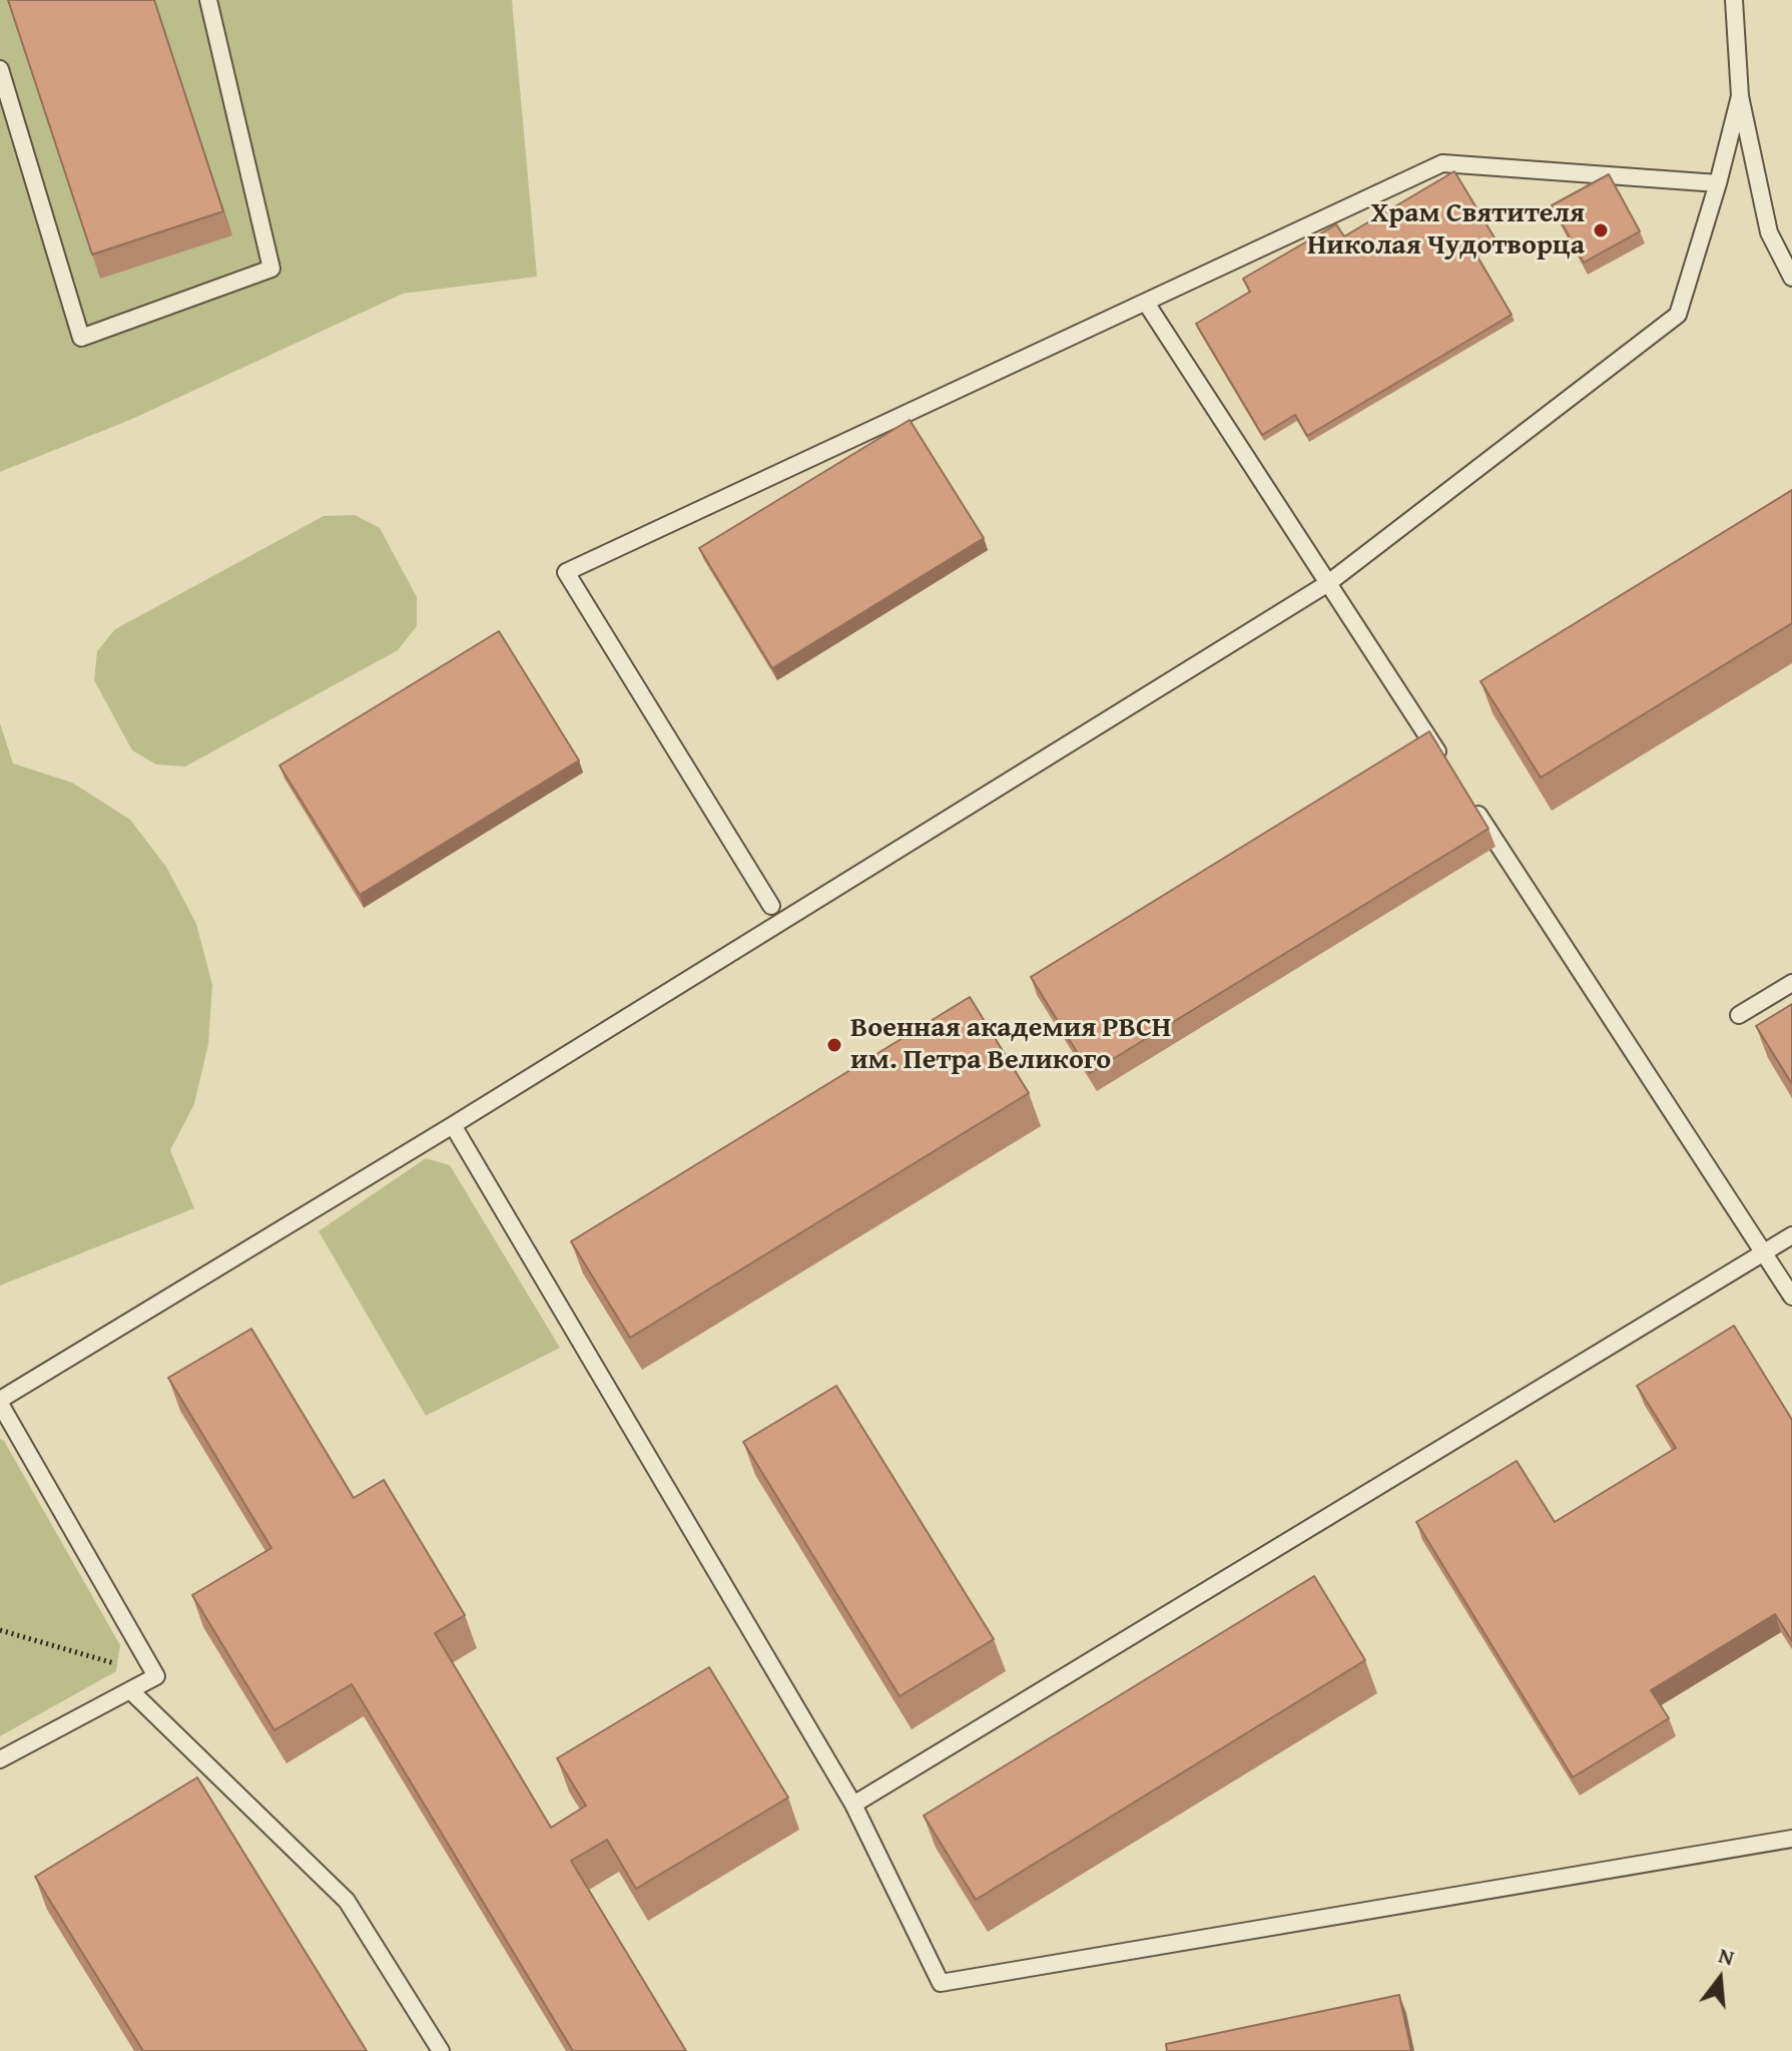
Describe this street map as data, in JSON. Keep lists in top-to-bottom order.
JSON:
{
  "places": ["Храм Святителя Николая Чудотворца", "Военная академия РВСН им. Петра Великого"],
  "north": "top"
}
